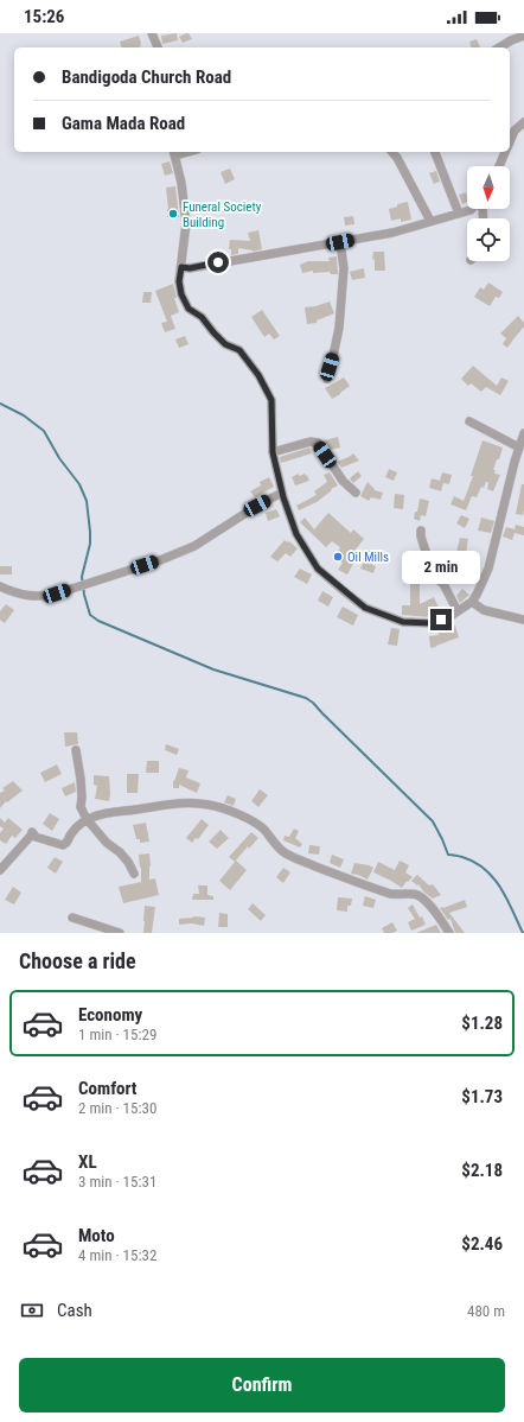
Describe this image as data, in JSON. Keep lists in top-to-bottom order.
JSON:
{
  "places": ["Funeral Society Building", "Oil Mills"],
  "north": "bottom",
  "page": {
    "status": "15:26",
    "banner": ["Bandigoda Church Road", "Gama Mada Road"],
    "bubble": "2 min",
    "heading": "Choose a ride",
    "list": [
      {
        "name": "Economy",
        "note": "1 min · 15:29",
        "value": "$1.28"
      },
      {
        "name": "Comfort",
        "note": "2 min · 15:30",
        "value": "$1.73"
      },
      {
        "name": "XL",
        "note": "3 min · 15:31",
        "value": "$2.18"
      },
      {
        "name": "Moto",
        "note": "4 min · 15:32",
        "value": "$2.46"
      }
    ],
    "pay": ["Cash", "480 m"],
    "buttons": "Confirm"
  }
}
